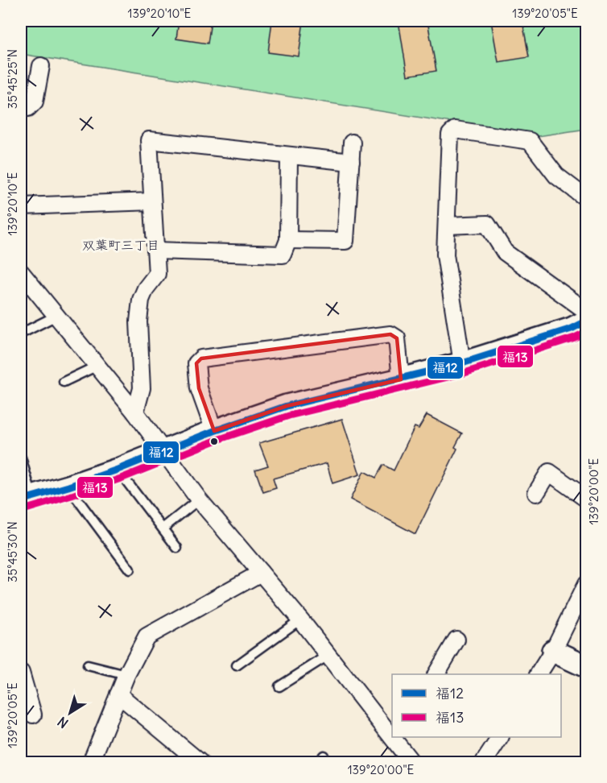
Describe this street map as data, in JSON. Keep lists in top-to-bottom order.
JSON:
{
  "districts": ["双葉町三丁目"],
  "lines": ["transit line 福12", "transit line 福13"],
  "legend": ["福12", "福13"],
  "north": "bottom left",
  "coordinates": [
    "139°20'10\"E",
    "139°20'05\"E",
    "35°45'25\"N",
    "139°20'00\"E",
    "35°45'30\"N"
  ]
}
